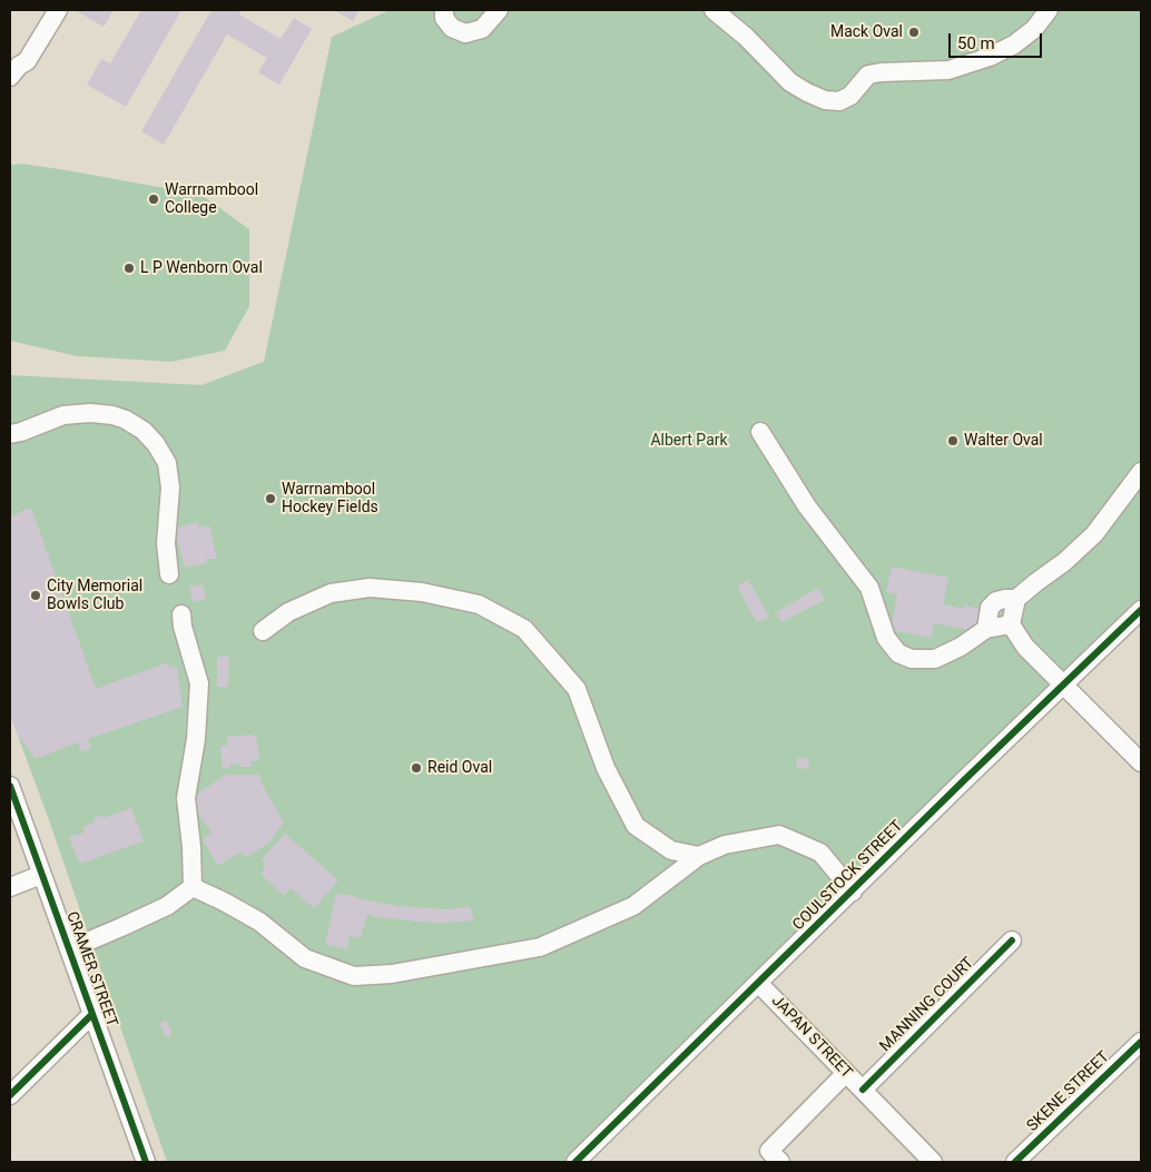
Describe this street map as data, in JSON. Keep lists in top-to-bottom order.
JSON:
{
  "streets": {
    "street": [
      "COULSTOCK STREET",
      "CRAMER STREET",
      "MANNING COURT",
      "JAPAN STREET",
      "SKENE STREET"
    ]
  },
  "crossings": [
    ["COULSTOCK STREET", "JAPAN STREET"],
    ["MANNING COURT", "JAPAN STREET"]
  ],
  "parks": ["Albert Park"],
  "places": [
    "Mack Oval",
    "Warrnambool College",
    "L P Wenborn Oval",
    "Walter Oval",
    "Warrnambool Hockey Fields",
    "City Memorial Bowls Club",
    "Reid Oval"
  ],
  "scale_bar": "50 m"
}
